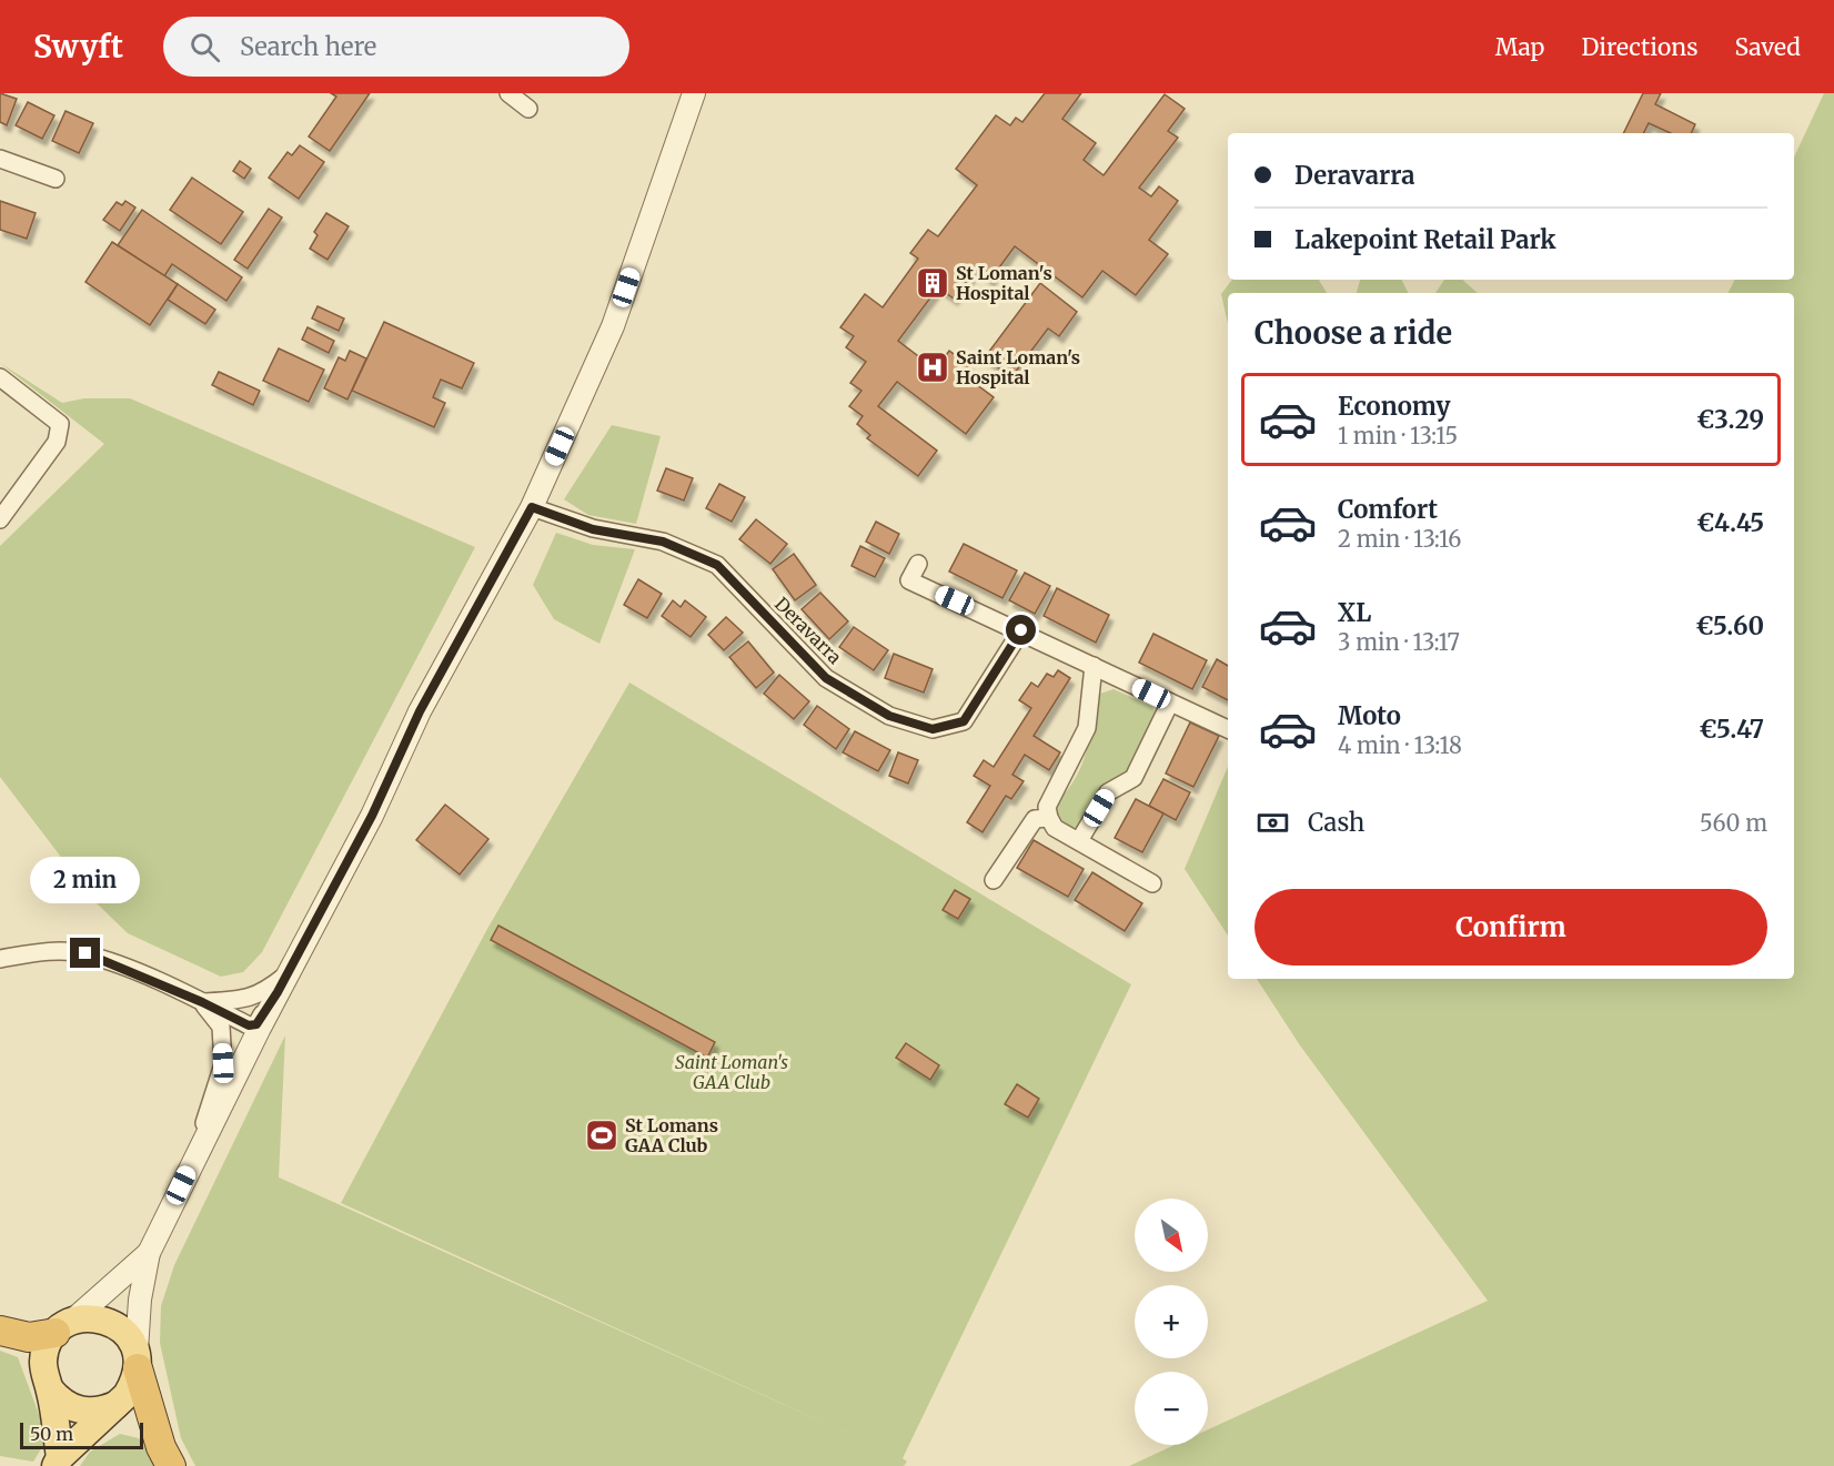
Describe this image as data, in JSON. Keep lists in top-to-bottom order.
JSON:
{
  "streets": {
    "street": ["Deravarra"]
  },
  "parks": ["Saint Loman's GAA Club"],
  "places": {
    "building": ["St Loman's Hospital"],
    "hospital": ["Saint Loman's Hospital"],
    "sports": ["St Lomans GAA Club"]
  },
  "scale_bar": "50 m",
  "north": "bottom right",
  "page": {
    "header": "Swyft",
    "search": "Search here",
    "nav": ["Map", "Directions", "Saved"],
    "banner": ["Deravarra", "Lakepoint Retail Park"],
    "heading": "Choose a ride",
    "list": [
      {
        "name": "Economy",
        "note": "1 min · 13:15",
        "value": "€3.29"
      },
      {
        "name": "Comfort",
        "note": "2 min · 13:16",
        "value": "€4.45"
      },
      {
        "name": "XL",
        "note": "3 min · 13:17",
        "value": "€5.60"
      },
      {
        "name": "Moto",
        "note": "4 min · 13:18",
        "value": "€5.47"
      }
    ],
    "pay": ["Cash", "560 m"],
    "bubble": "2 min",
    "buttons": "Confirm",
    "map_buttons": ["+", "−"],
    "scale": "50 m"
  }
}
